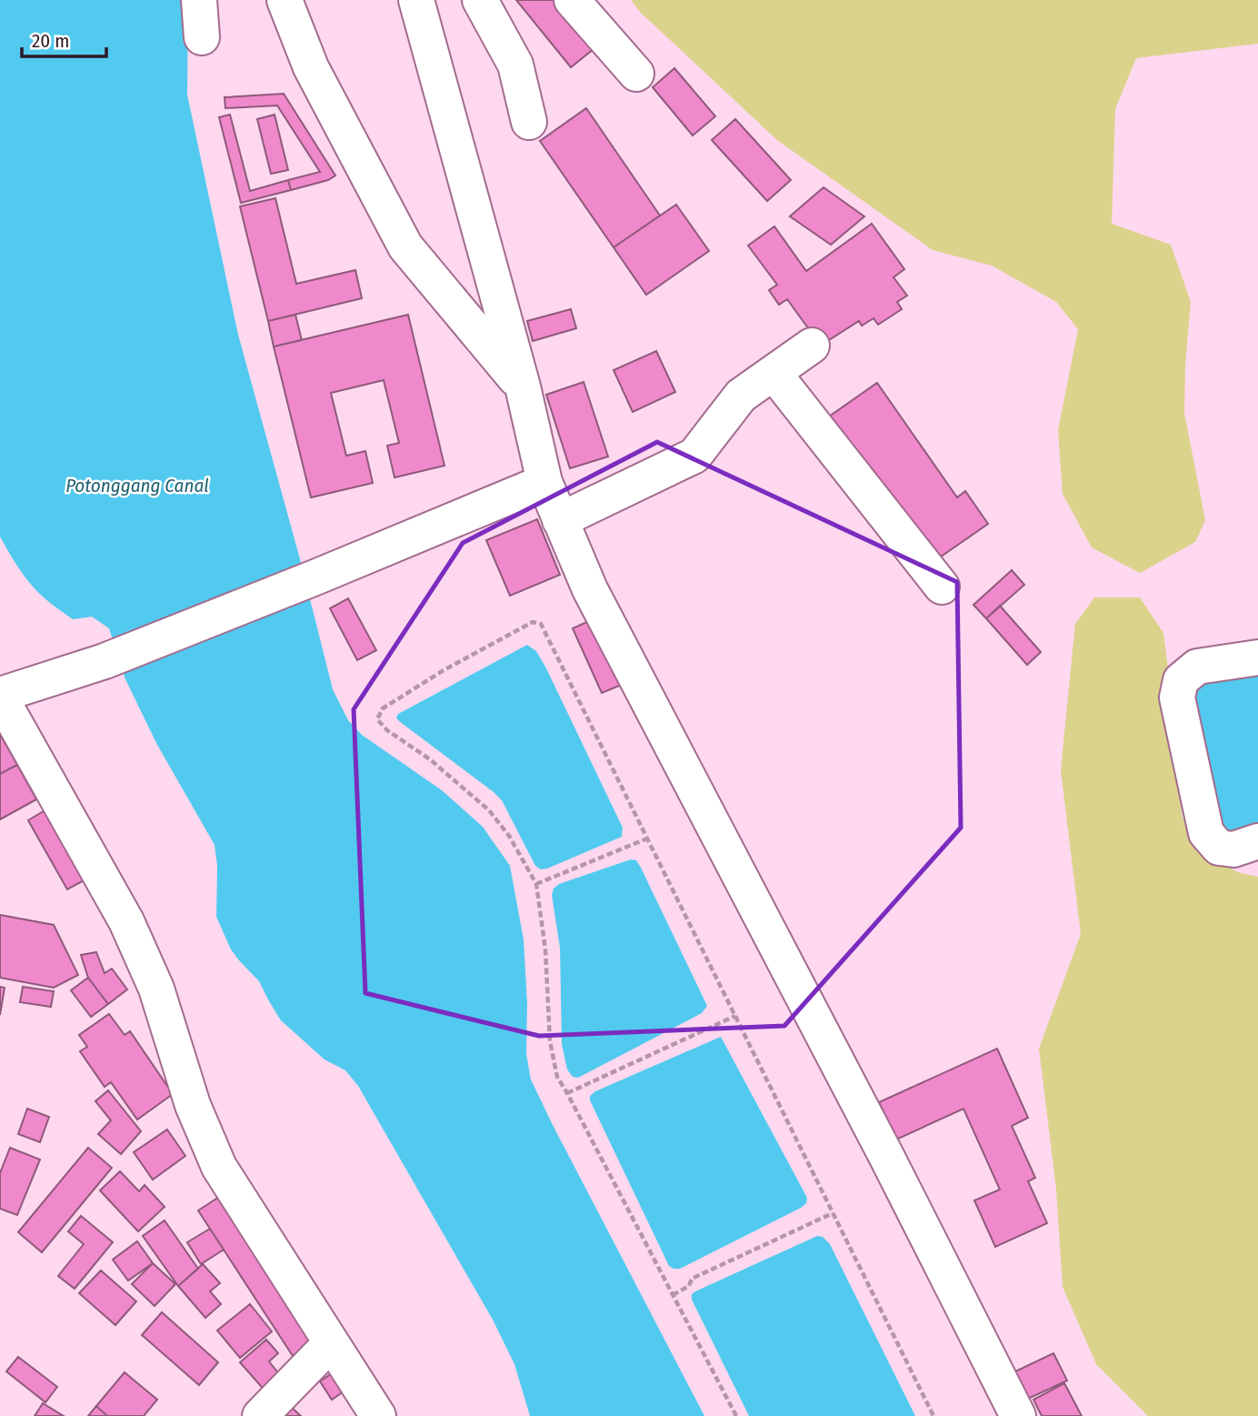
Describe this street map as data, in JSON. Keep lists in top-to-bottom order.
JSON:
{
  "water": ["Potonggang Canal"],
  "scale_bar": "20 m"
}
